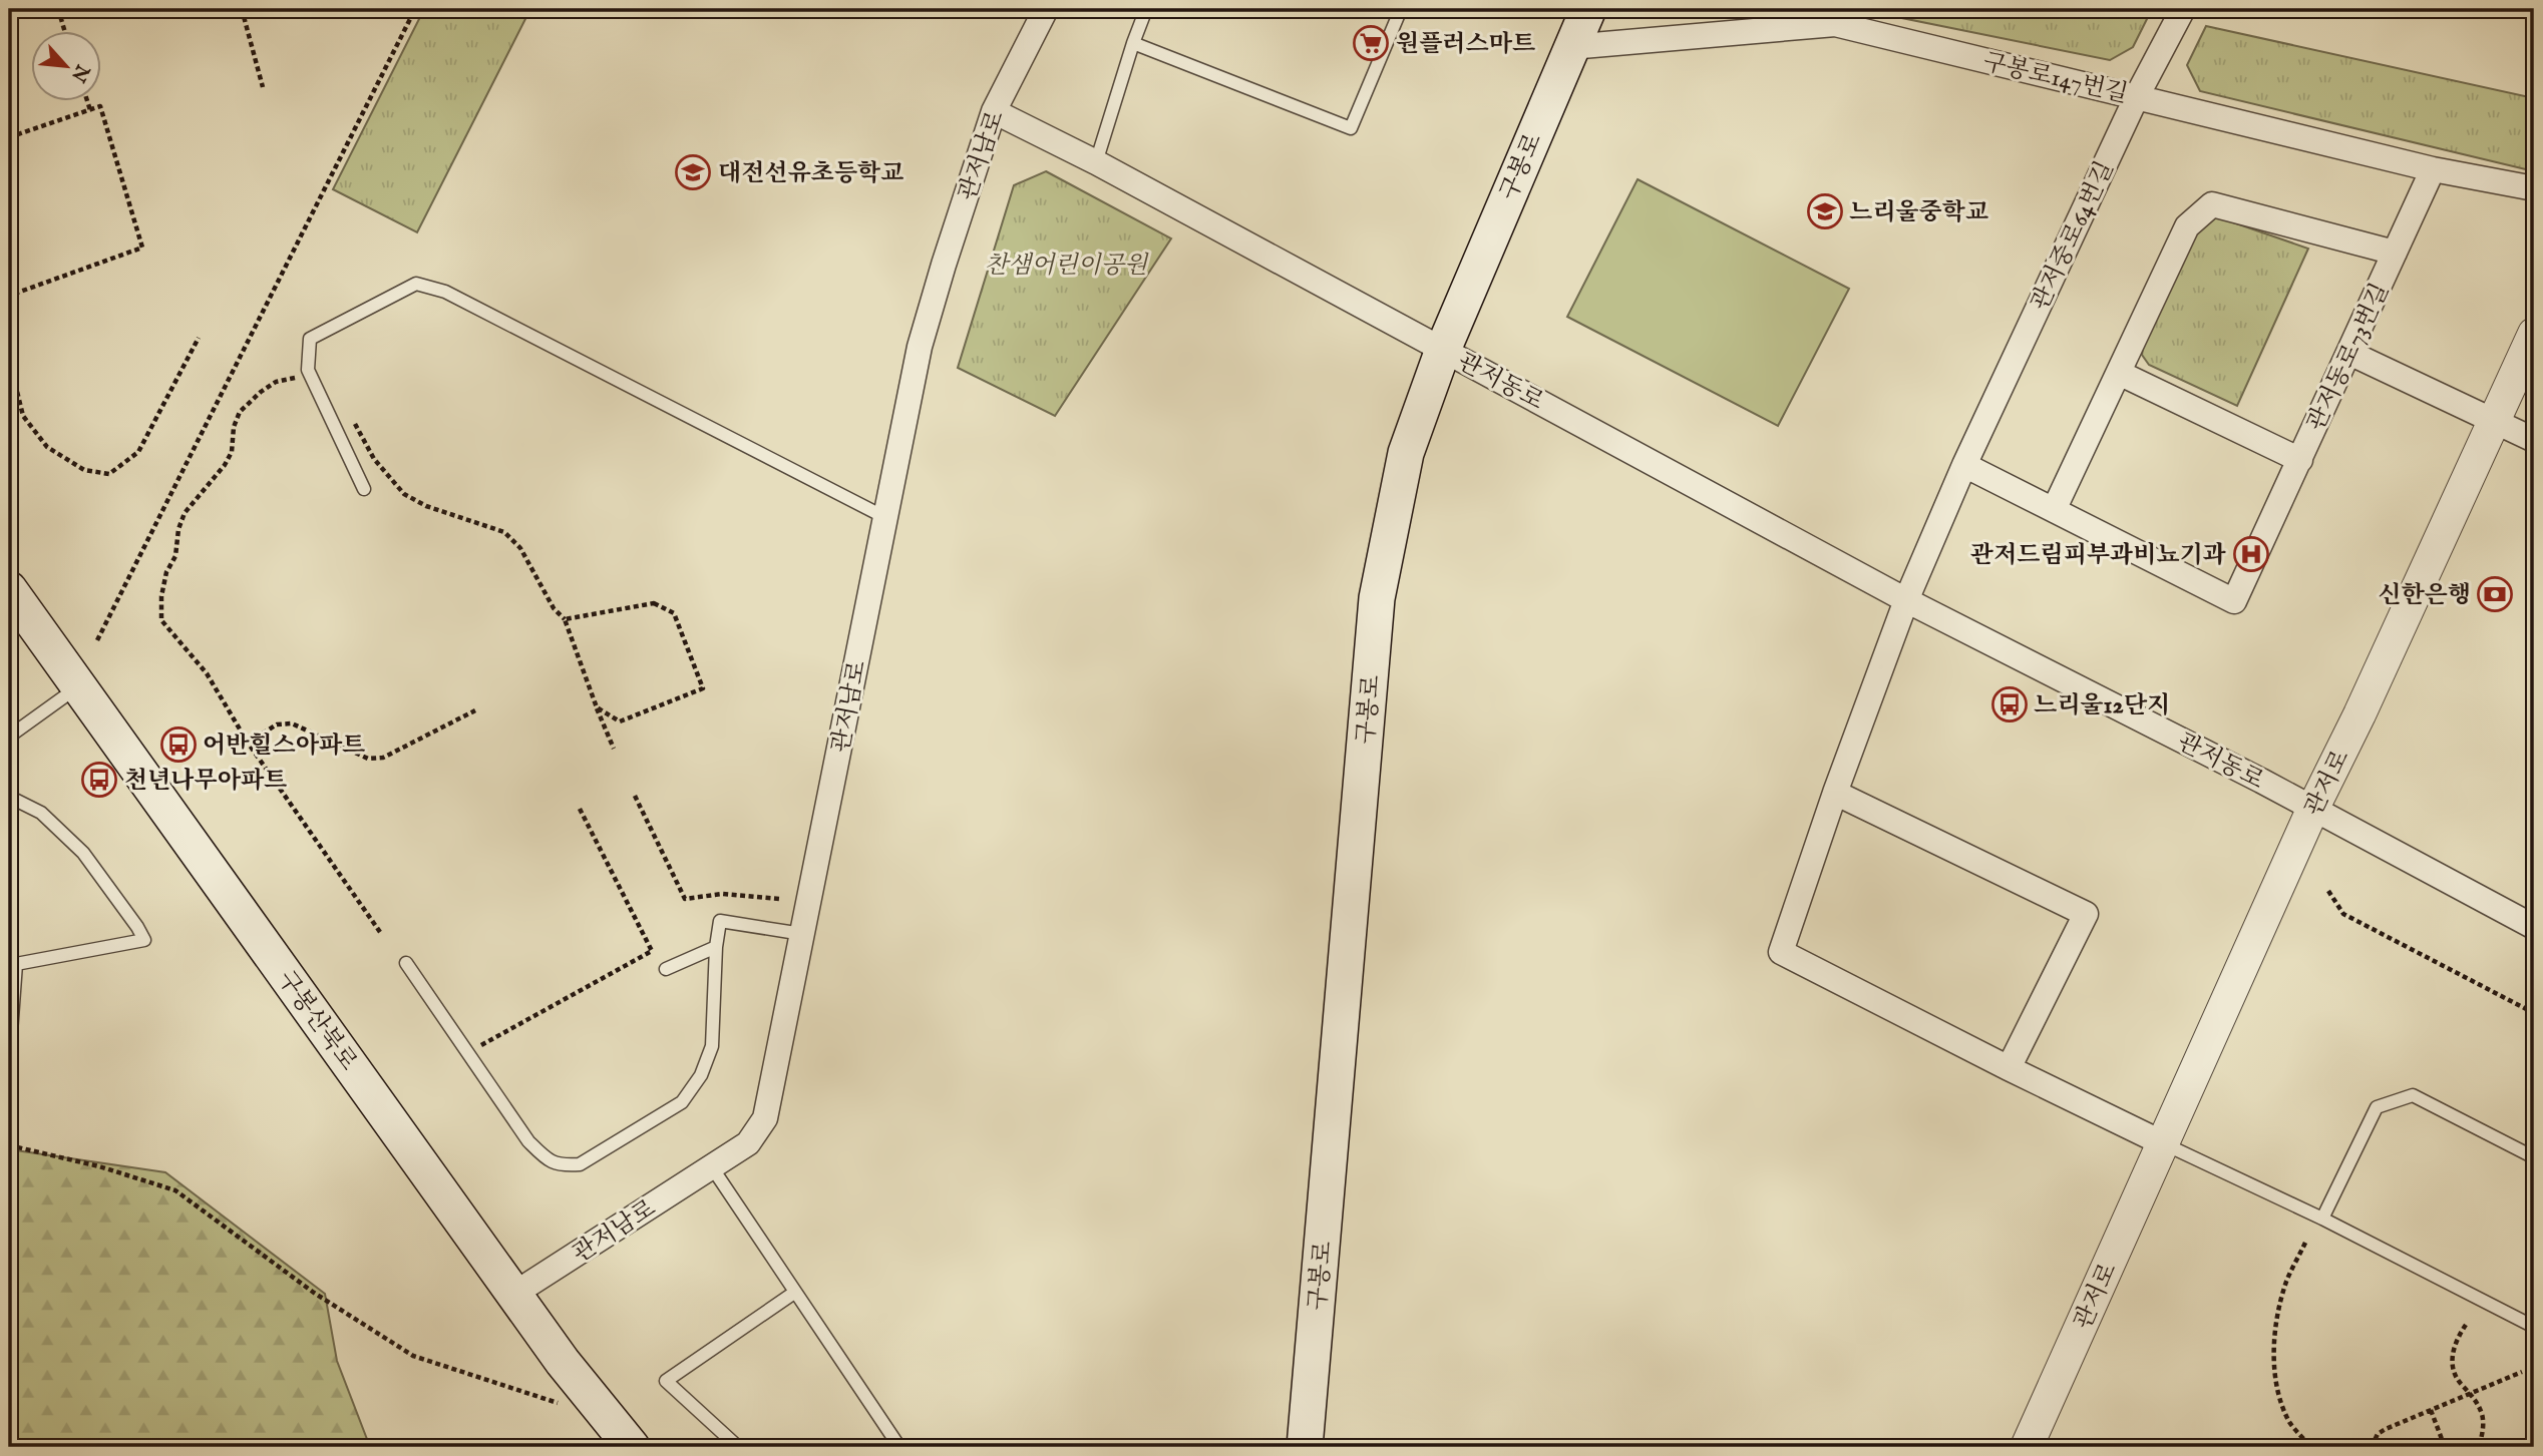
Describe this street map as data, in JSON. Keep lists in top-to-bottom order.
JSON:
{
  "streets": {
    "main road": ["구봉로", "구봉산북로"],
    "street": [
      "구봉로147번길",
      "관저남로",
      "관저중로64번길",
      "관저동로73번길",
      "관저동로",
      "관저로"
    ]
  },
  "crossings": [
    ["구봉로147번길", "구봉로"],
    ["구봉로147번길", "관저중로64번길"],
    ["구봉로147번길", "관저동로73번길"],
    ["관저남로", "관저동로"],
    ["관저남로", "구봉산북로"],
    ["구봉로", "관저동로"],
    ["관저중로64번길", "관저동로"],
    ["관저동로", "관저로"]
  ],
  "parks": ["찬샘어린이공원"],
  "places": {
    "supermarket": ["원플러스마트"],
    "school or university": ["대전선유초등학교", "느리울중학교"],
    "hospital": ["관저드림피부과비뇨기과"],
    "bank": ["신한은행"],
    "bus stop": ["느리울12단지", "어반힐스아파트", "천년나무아파트"]
  },
  "north": "bottom right"
}
